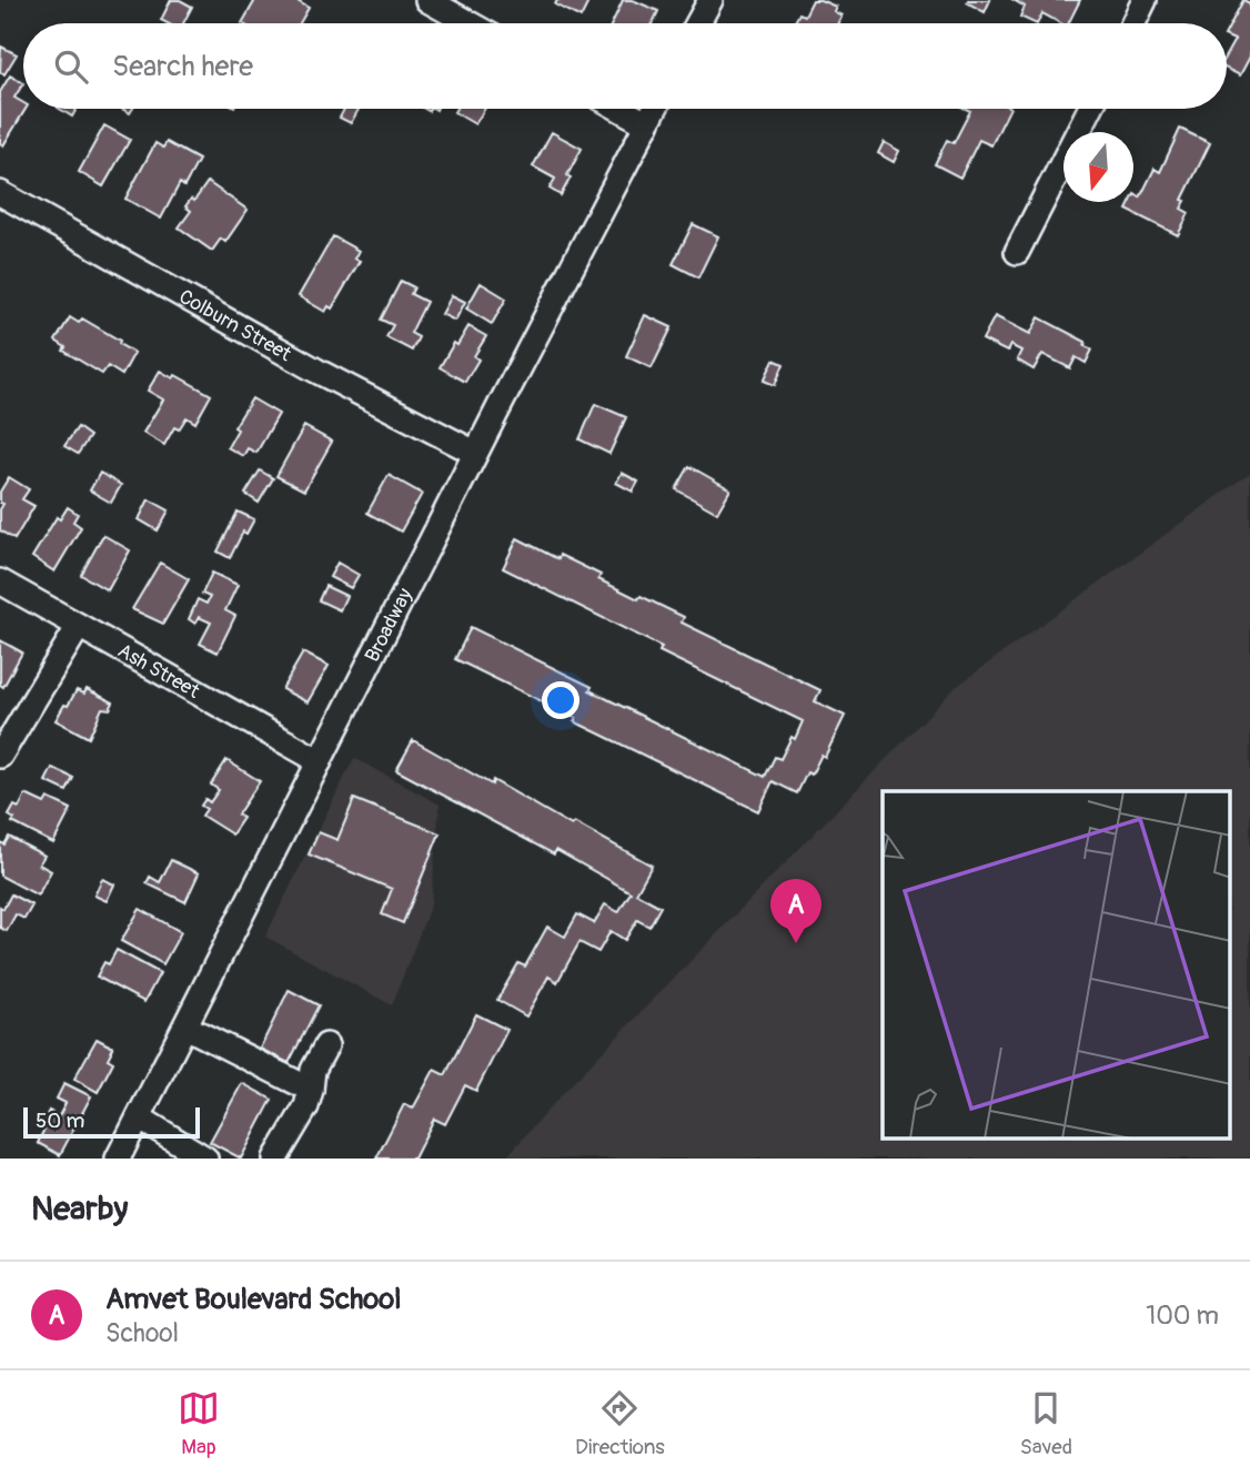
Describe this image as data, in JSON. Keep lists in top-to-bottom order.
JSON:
{
  "streets": {
    "street": ["Colburn Street", "Broadway", "Ash Street"]
  },
  "crossings": [
    ["Colburn Street", "Broadway"],
    ["Broadway", "Ash Street"]
  ],
  "scale_bar": "50 m",
  "north": "bottom",
  "page": {
    "search": "Search here",
    "pins": "A",
    "scale": "50 m",
    "heading": "Nearby",
    "list": [
      {
        "mark": "A",
        "name": "Amvet Boulevard School",
        "note": "School",
        "value": "100 m"
      }
    ],
    "nav": ["Map", "Directions", "Saved"]
  }
}
